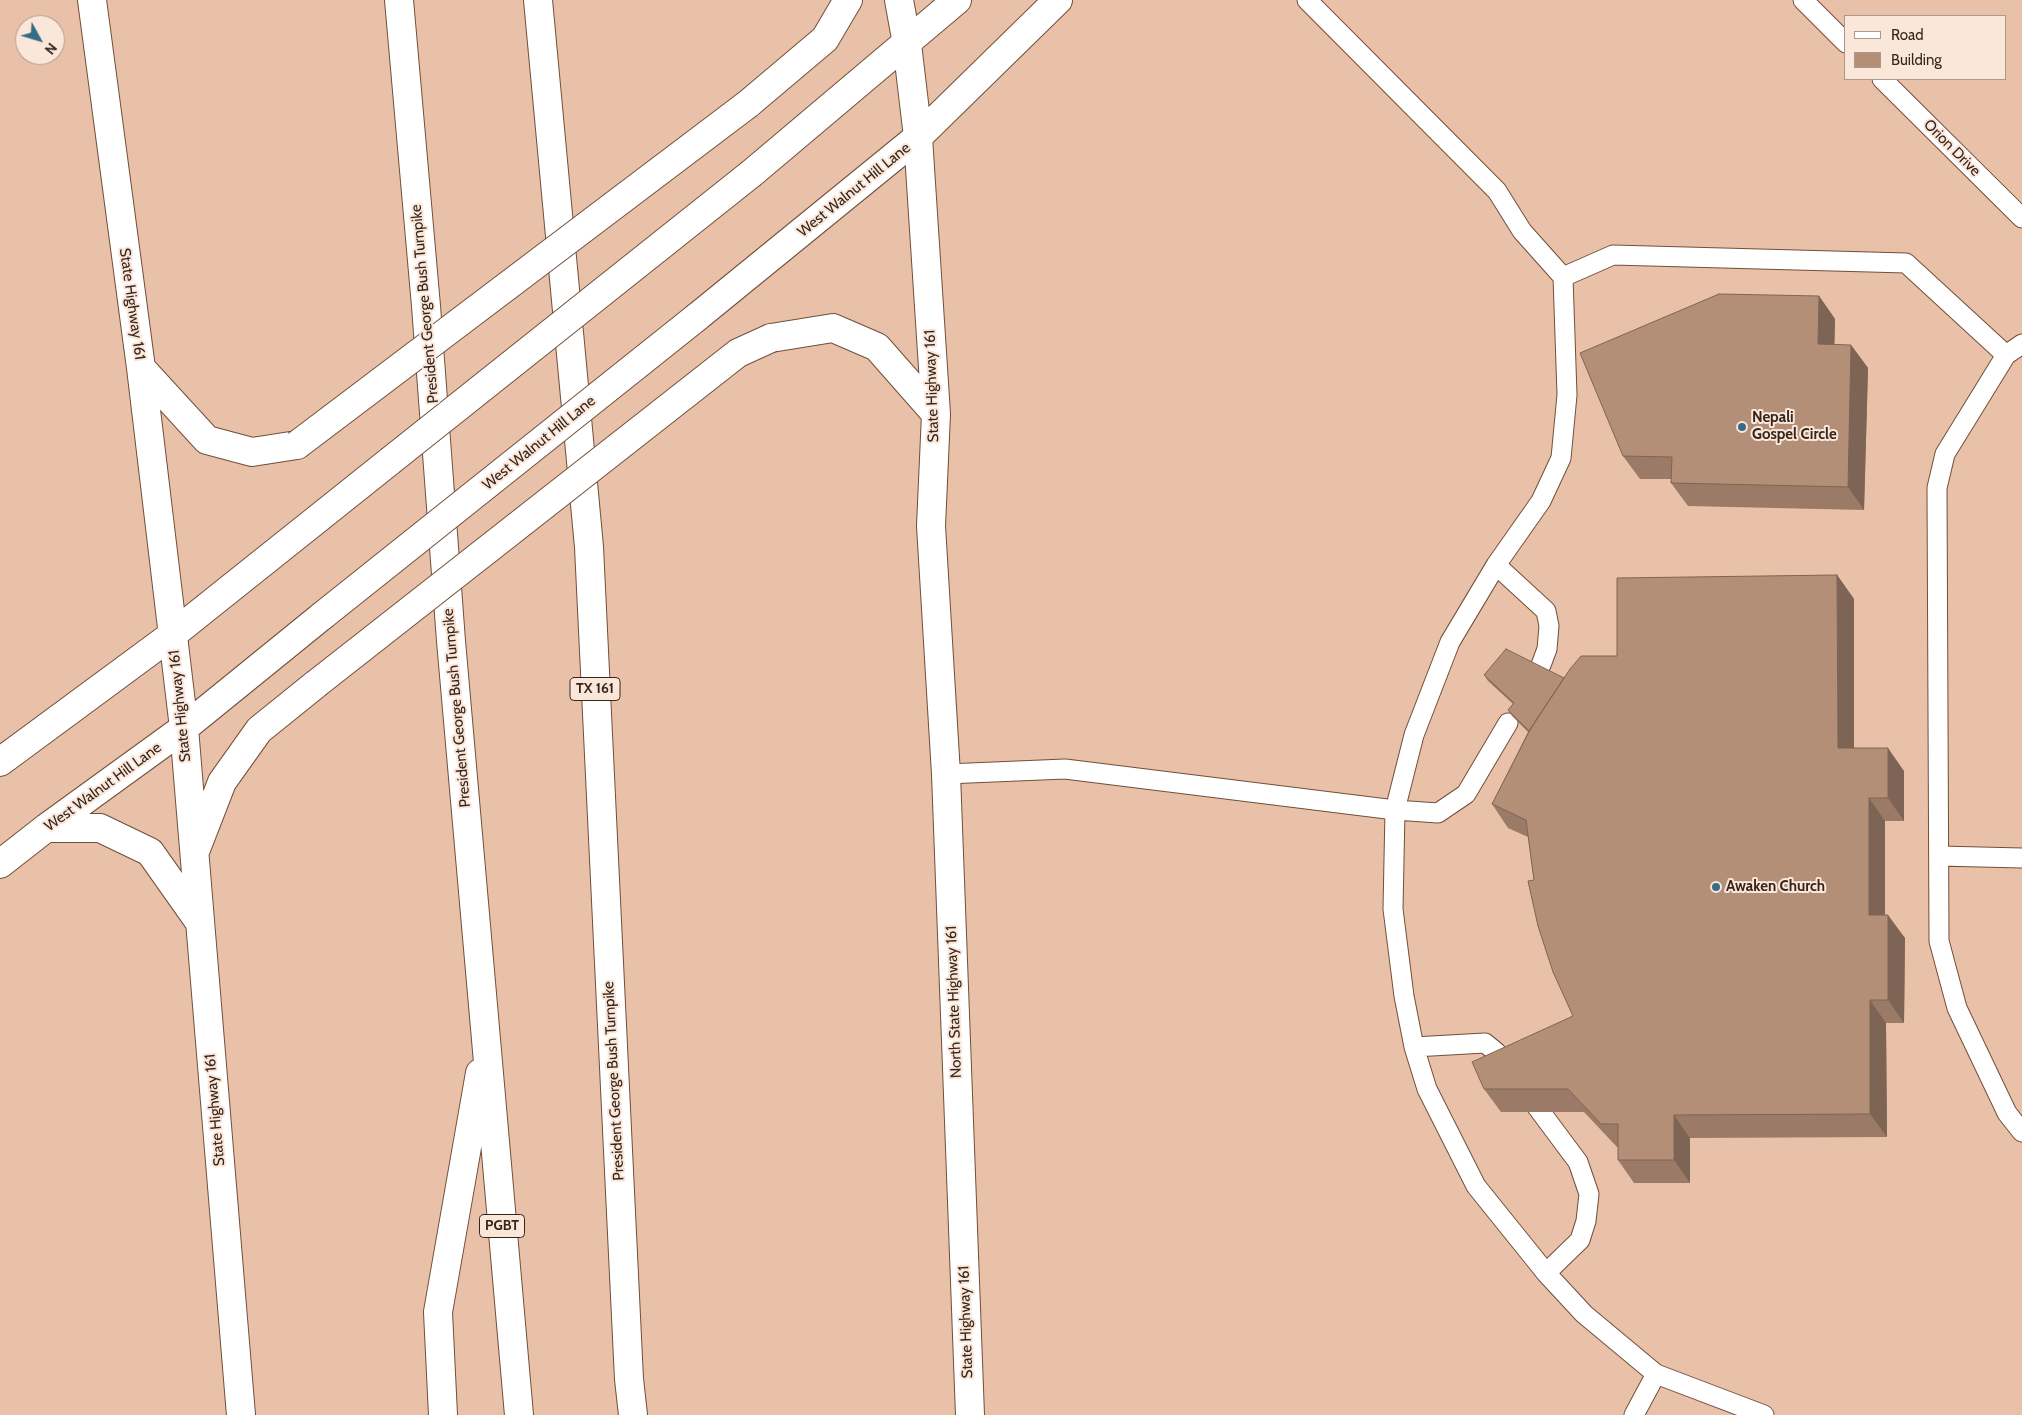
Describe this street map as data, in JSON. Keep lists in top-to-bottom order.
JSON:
{
  "streets": {
    "main road": [
      "West Walnut Hill Lane",
      "State Highway 161",
      "President George Bush Turnpike",
      "TX 161",
      "North State Highway 161",
      "PGBT"
    ],
    "lane": ["Orion Drive"]
  },
  "crossings": [
    ["West Walnut Hill Lane", "State Highway 161"],
    ["State Highway 161", "North State Highway 161"]
  ],
  "places": ["Nepali Gospel Circle", "Awaken Church"],
  "legend": ["Road", "Building"],
  "north": "bottom right"
}
